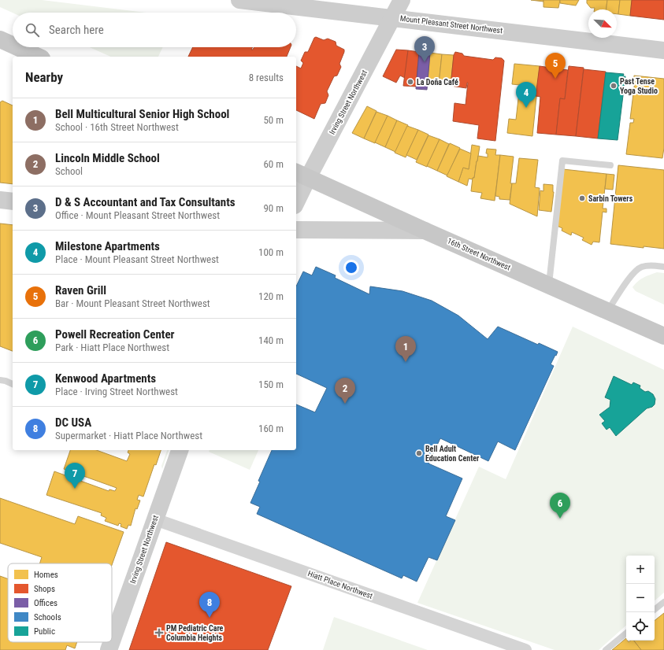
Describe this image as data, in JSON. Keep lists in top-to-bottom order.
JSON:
{
  "streets": {
    "main road": ["16th Street Northwest"],
    "street": ["Mount Pleasant Street Northwest", "Irving Street Northwest", "Hiatt Place Northwest"]
  },
  "crossings": [
    ["Mount Pleasant Street Northwest", "Irving Street Northwest"],
    ["Irving Street Northwest", "16th Street Northwest"],
    ["Irving Street Northwest", "Hiatt Place Northwest"]
  ],
  "places": {
    "other": [
      "La Doña Café",
      "Past Tense Yoga Studio",
      "Sarbin Towers",
      "Bell Adult Education Center"
    ],
    "health": ["PM Pediatric Care Columbia Heights"]
  },
  "legend": [
    "Homes",
    "Shops",
    "Offices",
    "Schools",
    "Public"
  ],
  "north": "bottom right",
  "page": {
    "search": "Search here",
    "pins": [
      "3",
      "5",
      "4",
      "1",
      "2",
      "7",
      "6",
      "8"
    ],
    "heading": ["Nearby", "8 results"],
    "list": [
      {
        "mark": "1",
        "name": "Bell Multicultural Senior High School",
        "note": "School · 16th Street Northwest",
        "value": "50 m"
      },
      {
        "mark": "2",
        "name": "Lincoln Middle School",
        "note": "School",
        "value": "60 m"
      },
      {
        "mark": "3",
        "name": "D & S Accountant and Tax Consultants",
        "note": "Office · Mount Pleasant Street Northwest",
        "value": "90 m"
      },
      {
        "mark": "4",
        "name": "Milestone Apartments",
        "note": "Place · Mount Pleasant Street Northwest",
        "value": "100 m"
      },
      {
        "mark": "5",
        "name": "Raven Grill",
        "note": "Bar · Mount Pleasant Street Northwest",
        "value": "120 m"
      },
      {
        "mark": "6",
        "name": "Powell Recreation Center",
        "note": "Park · Hiatt Place Northwest",
        "value": "140 m"
      },
      {
        "mark": "7",
        "name": "Kenwood Apartments",
        "note": "Place · Irving Street Northwest",
        "value": "150 m"
      },
      {
        "mark": "8",
        "name": "DC USA",
        "note": "Supermarket · Hiatt Place Northwest",
        "value": "160 m"
      }
    ],
    "map_buttons": ["+", "−"]
  }
}
